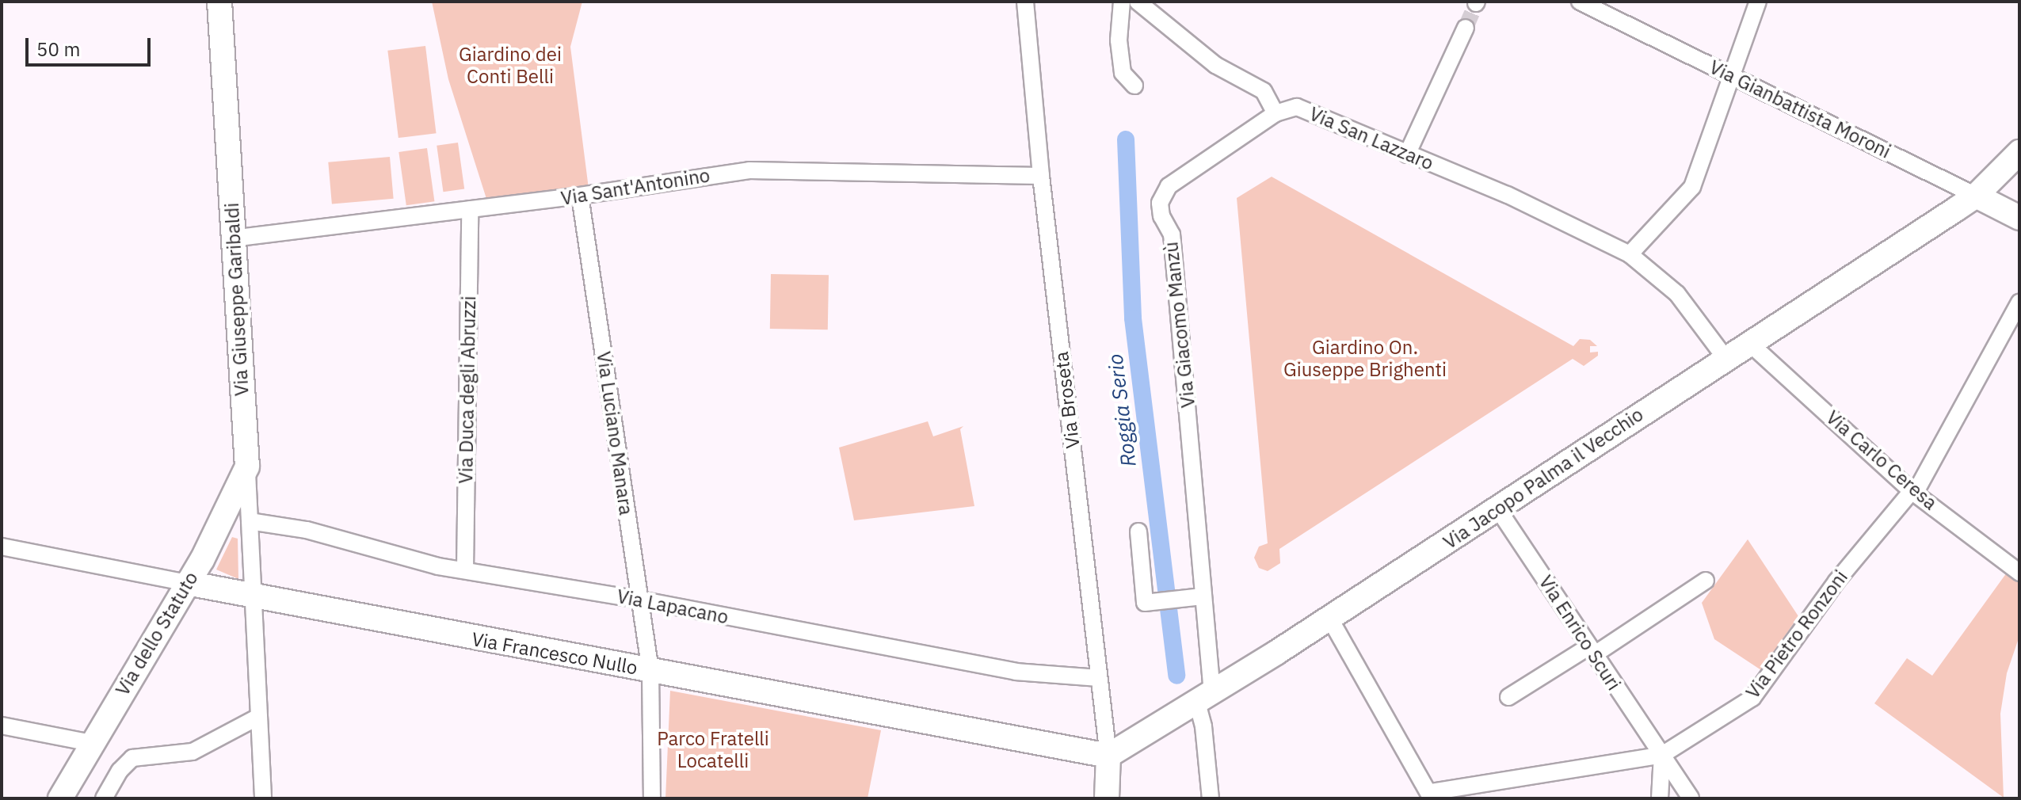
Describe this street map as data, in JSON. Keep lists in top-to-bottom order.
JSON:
{
  "streets": {
    "street": [
      "Via Gianbattista Moroni",
      "Via San Lazzaro",
      "Via Sant'Antonino",
      "Via Giuseppe Garibaldi",
      "Via Giacomo Manzù",
      "Via Duca degli Abruzzi",
      "Via Broseta",
      "Via Luciano Manara",
      "Via Carlo Ceresa",
      "Via Jacopo Palma il Vecchio",
      "Via Lapacano",
      "Via Enrico Scuri",
      "Via dello Statuto",
      "Via Pietro Ronzoni",
      "Via Francesco Nullo"
    ]
  },
  "crossings": [
    ["Via Gianbattista Moroni", "Via Jacopo Palma il Vecchio"],
    ["Via San Lazzaro", "Via Giacomo Manzù"],
    ["Via San Lazzaro", "Via Jacopo Palma il Vecchio"],
    ["Via Sant'Antonino", "Via Giuseppe Garibaldi"],
    ["Via Sant'Antonino", "Via Duca degli Abruzzi"],
    ["Via Sant'Antonino", "Via Broseta"],
    ["Via Sant'Antonino", "Via Luciano Manara"],
    ["Via Giuseppe Garibaldi", "Via Lapacano"],
    ["Via Giuseppe Garibaldi", "Via dello Statuto"],
    ["Via Giuseppe Garibaldi", "Via Francesco Nullo"],
    ["Via Giacomo Manzù", "Via Jacopo Palma il Vecchio"],
    ["Via Duca degli Abruzzi", "Via Lapacano"],
    ["Via Broseta", "Via Jacopo Palma il Vecchio"],
    ["Via Broseta", "Via Lapacano"],
    ["Via Broseta", "Via Francesco Nullo"],
    ["Via Luciano Manara", "Via Lapacano"],
    ["Via Luciano Manara", "Via Francesco Nullo"],
    ["Via Carlo Ceresa", "Via Jacopo Palma il Vecchio"],
    ["Via Carlo Ceresa", "Via Pietro Ronzoni"],
    ["Via Jacopo Palma il Vecchio", "Via Enrico Scuri"],
    ["Via Jacopo Palma il Vecchio", "Via Francesco Nullo"],
    ["Via Enrico Scuri", "Via Pietro Ronzoni"],
    ["Via dello Statuto", "Via Francesco Nullo"]
  ],
  "water": ["Roggia Serio"],
  "parks": ["Giardino dei Conti Belli", "Giardino On. Giuseppe Brighenti", "Parco Fratelli Locatelli"],
  "scale_bar": "50 m"
}
